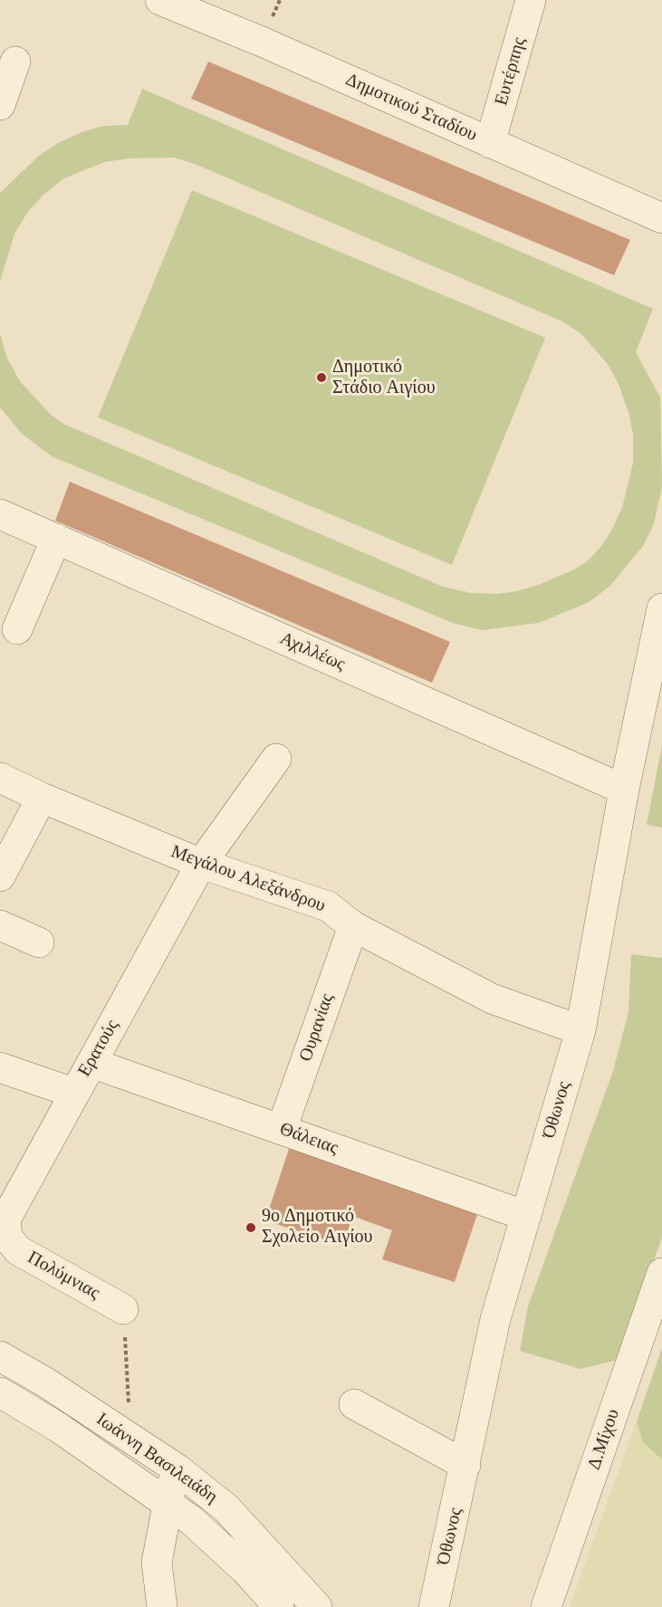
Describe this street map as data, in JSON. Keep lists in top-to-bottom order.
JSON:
{
  "streets": {
    "street": [
      "Ευτέρπης",
      "Δημοτικού Σταδίου",
      "Αχιλλέως",
      "Μεγάλου Αλεξάνδρου",
      "Ουρανίας",
      "Ερατούς",
      "Όθωνος",
      "Θάλειας",
      "Πολύμνιας",
      "Δ.Μίχου",
      "Ιωάννη Βασιλειάδη"
    ]
  },
  "crossings": [
    ["Ευτέρπης", "Δημοτικού Σταδίου"],
    ["Αχιλλέως", "Όθωνος"],
    ["Μεγάλου Αλεξάνδρου", "Ουρανίας"],
    ["Μεγάλου Αλεξάνδρου", "Ερατούς"],
    ["Μεγάλου Αλεξάνδρου", "Όθωνος"],
    ["Ουρανίας", "Θάλειας"],
    ["Ερατούς", "Θάλειας"],
    ["Ερατούς", "Πολύμνιας"],
    ["Όθωνος", "Θάλειας"]
  ],
  "places": ["Δημοτικό Στάδιο Αιγίου", "9ο Δημοτικό Σχολείο Αιγίου"]
}
